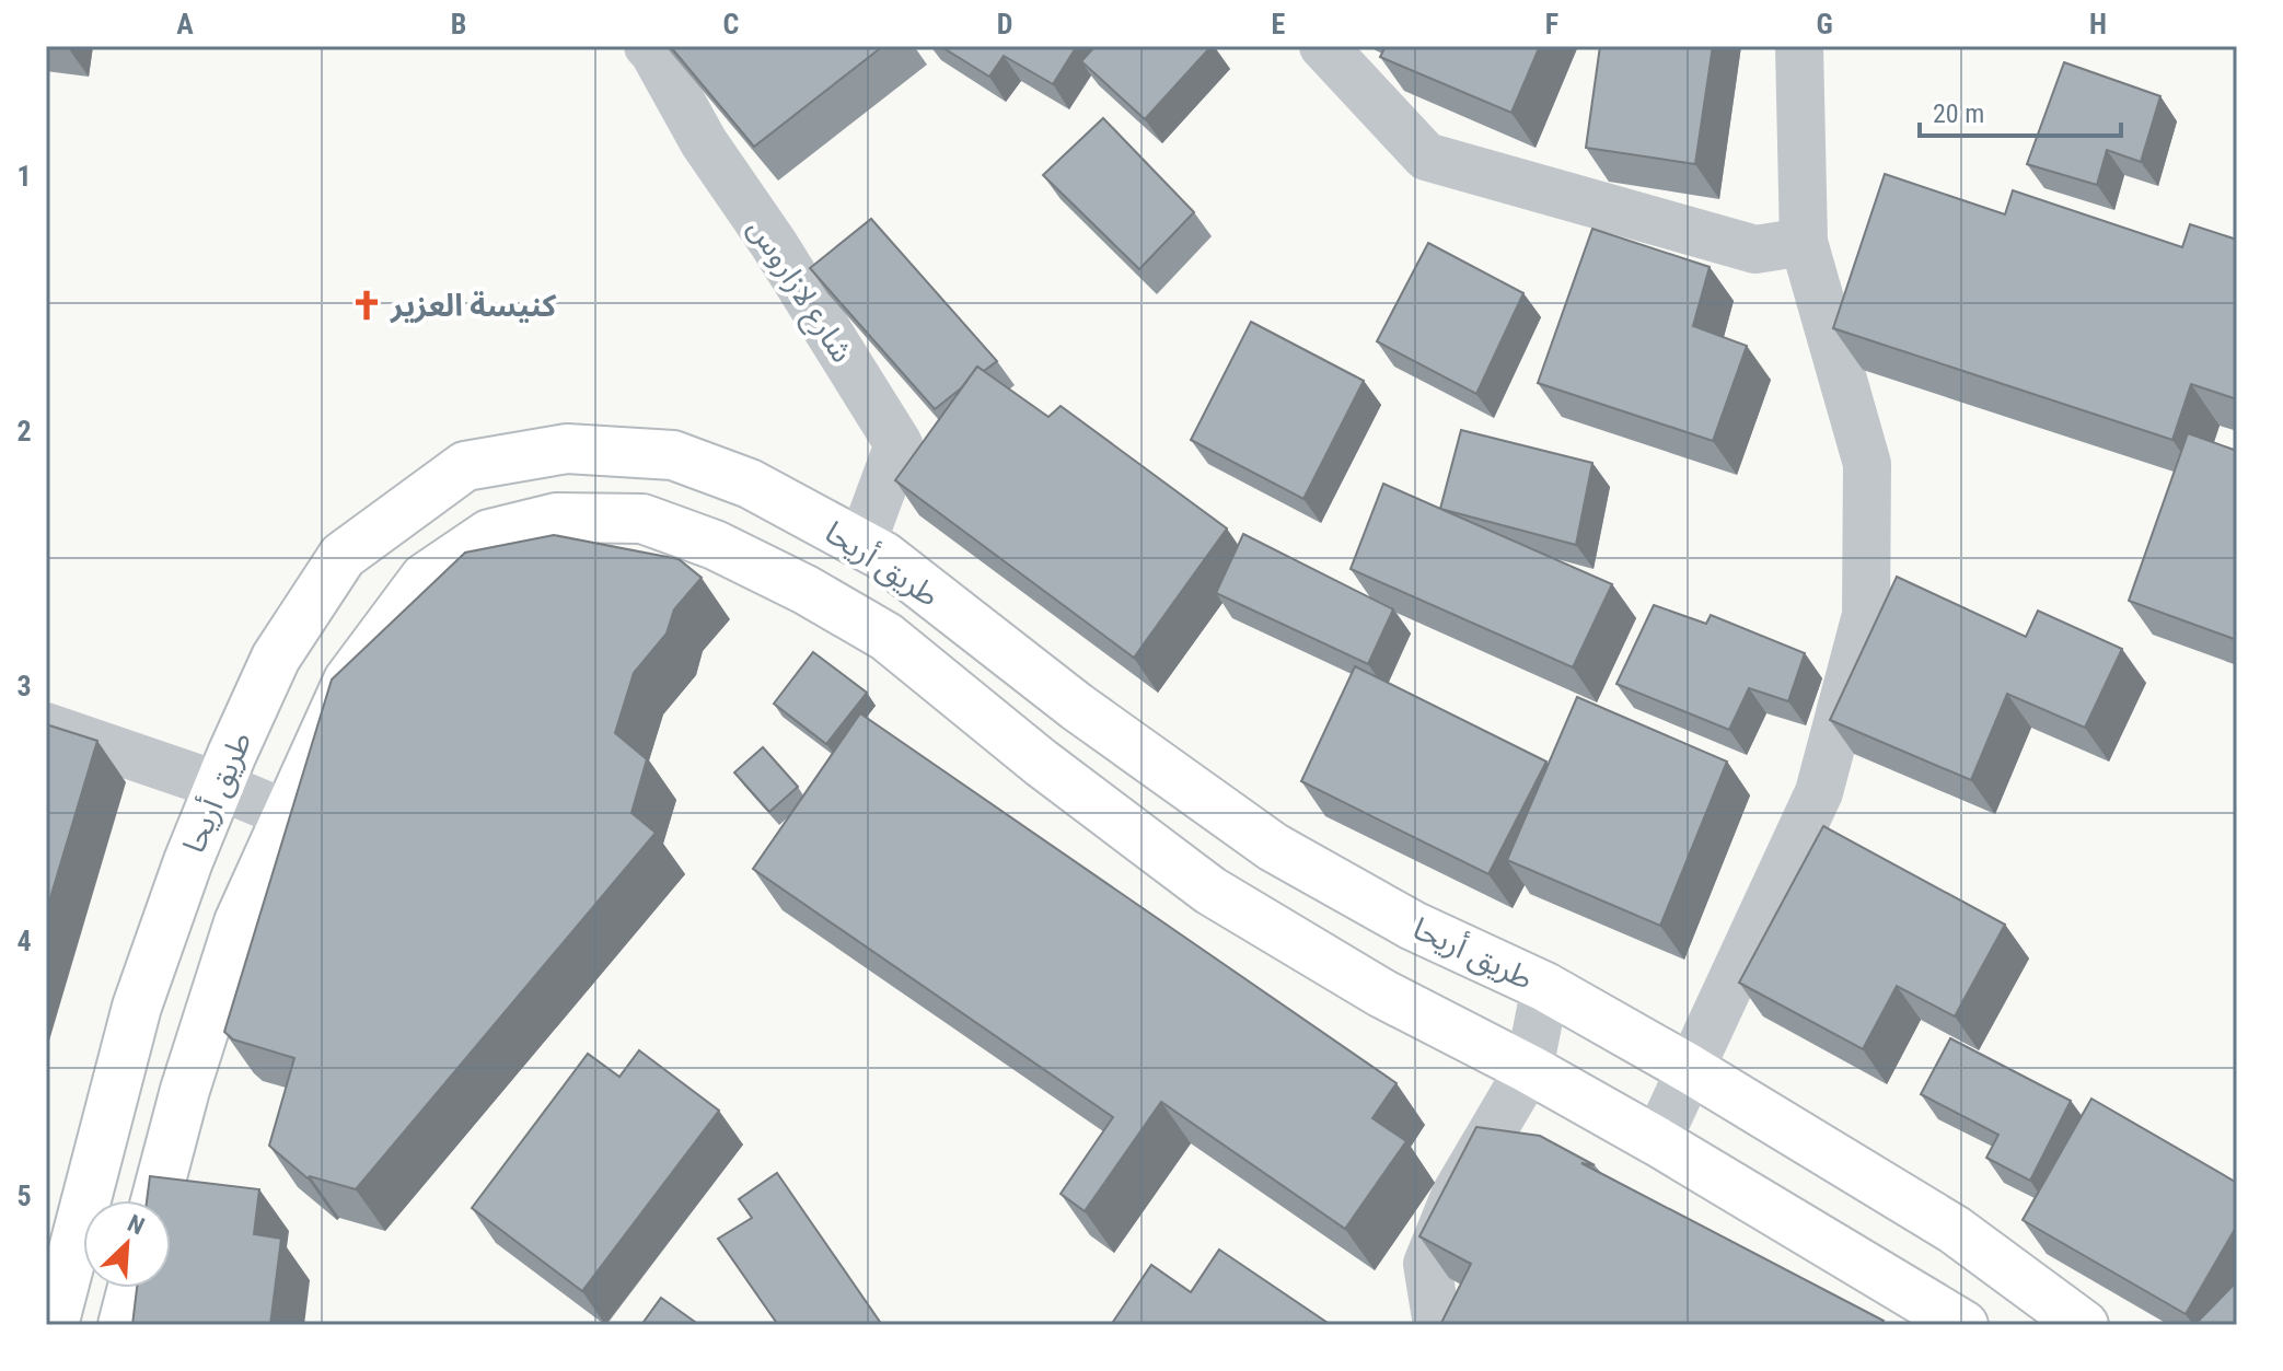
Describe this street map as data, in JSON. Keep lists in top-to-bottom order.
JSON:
{
  "streets": {
    "main road": ["طريق أريحا"],
    "street": ["شارع لازاروس"]
  },
  "crossings": [
    ["شارع لازاروس", "طريق أريحا"]
  ],
  "places": {
    "church": ["كنيسة العزير"]
  },
  "scale_bar": "20 m",
  "north": "top right",
  "grid": {
    "columns": [
      "A",
      "B",
      "C",
      "D",
      "E",
      "F",
      "G",
      "H"
    ],
    "rows": [
      "1",
      "2",
      "3",
      "4",
      "5"
    ]
  }
}
